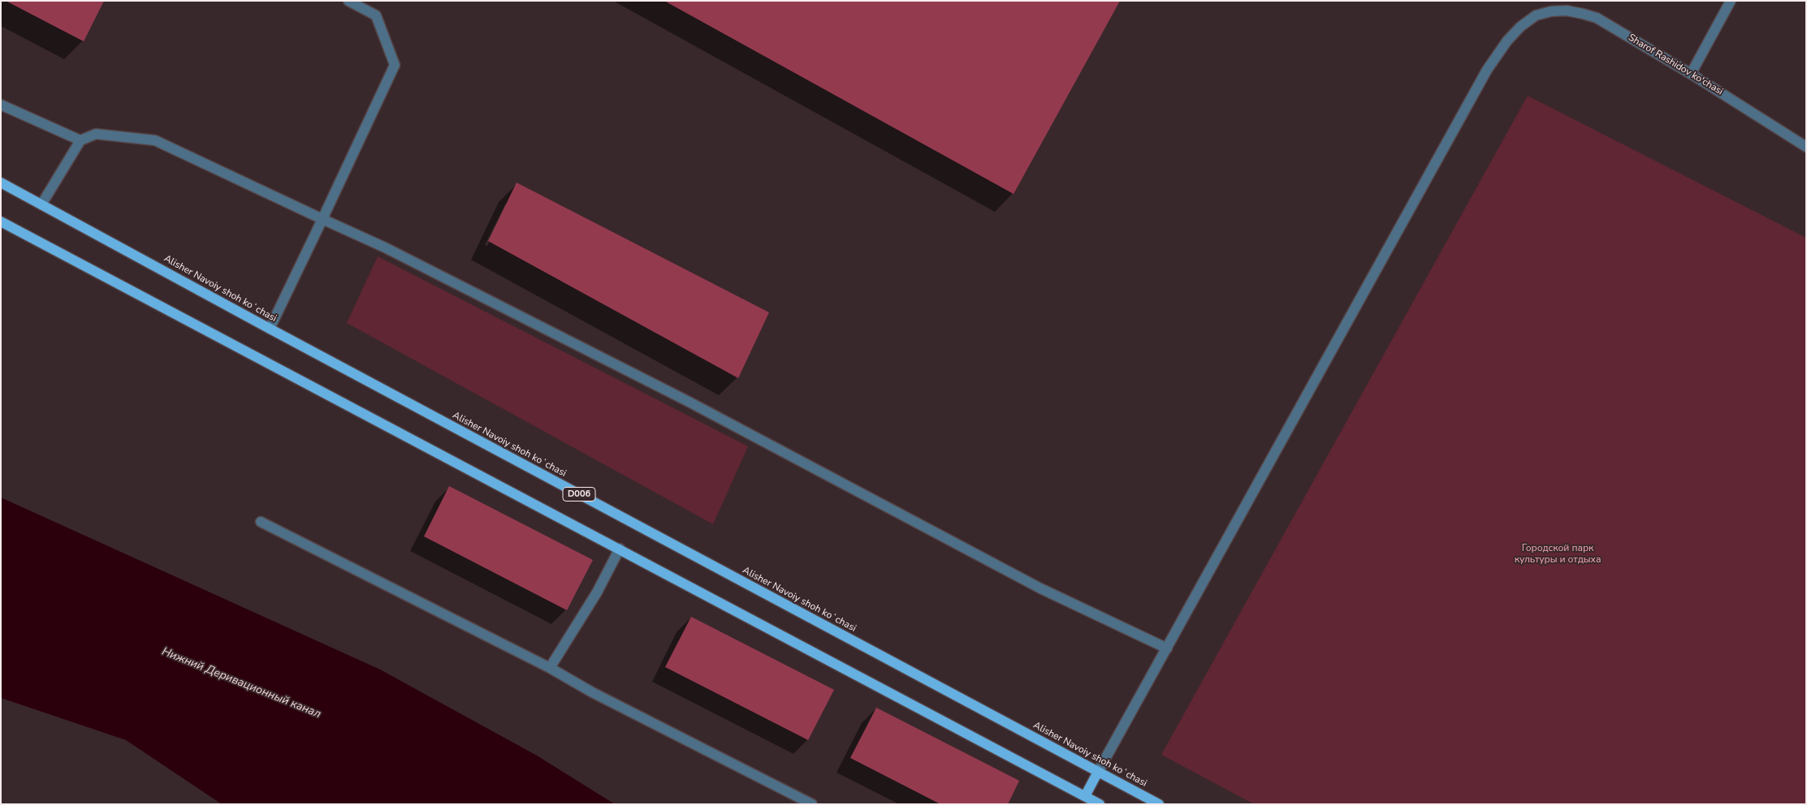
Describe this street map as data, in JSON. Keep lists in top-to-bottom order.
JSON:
{
  "streets": {
    "main road": ["Alisher Navoiy shoh koʻchasi", "D006"],
    "street": ["Sharof Rashidov ko'chasi"]
  },
  "water": ["Нижний Деривационный канал"],
  "parks": ["Городской парк культуры и отдыха"]
}
